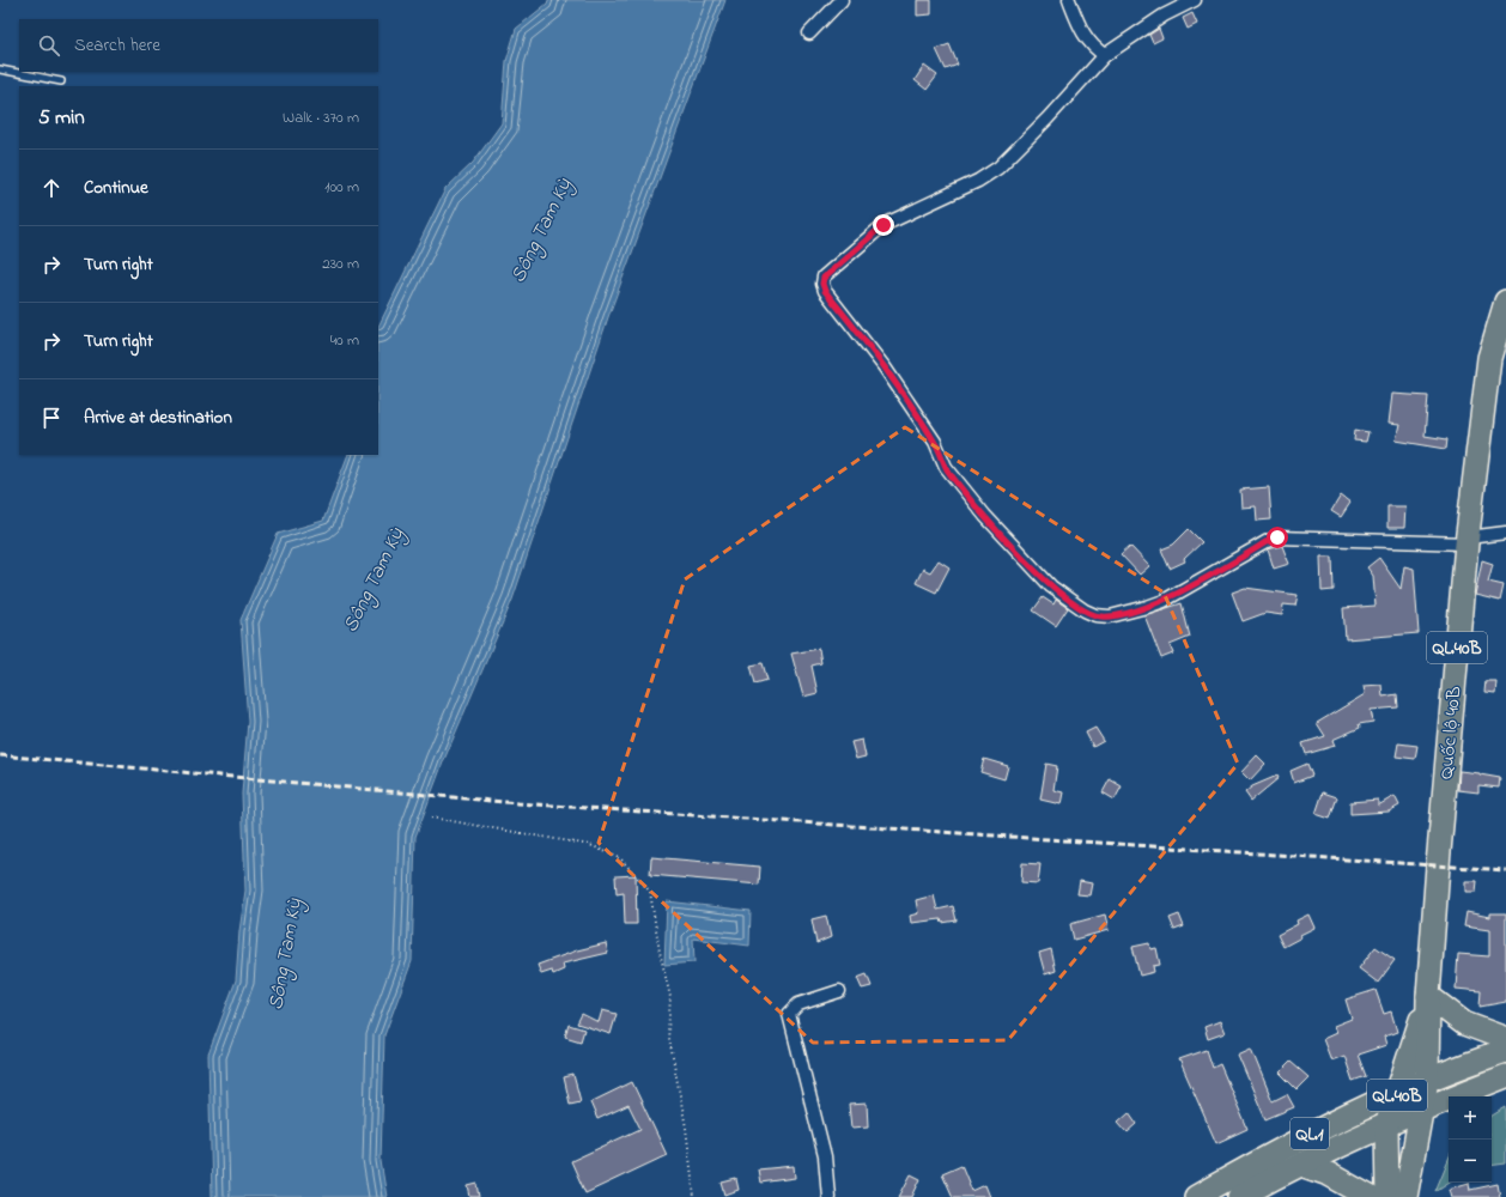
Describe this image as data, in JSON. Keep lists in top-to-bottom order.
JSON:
{
  "streets": {
    "highway": ["QL.40B", "Quốc lộ 40B", "QL.1"]
  },
  "crossings": [
    ["QL.40B", "Quốc lộ 40B"],
    ["QL.40B", "QL.1"],
    ["Quốc lộ 40B", "QL.1"]
  ],
  "water": ["Sông Tam Kỳ"],
  "page": {
    "search": "Search here",
    "heading": ["5 min", "Walk · 370 m"],
    "list": [
      ["Continue", "100 m"],
      ["Turn right", "230 m"],
      ["Turn right", "40 m"],
      "Arrive at destination"
    ],
    "map_buttons": ["+", "−"]
  }
}
